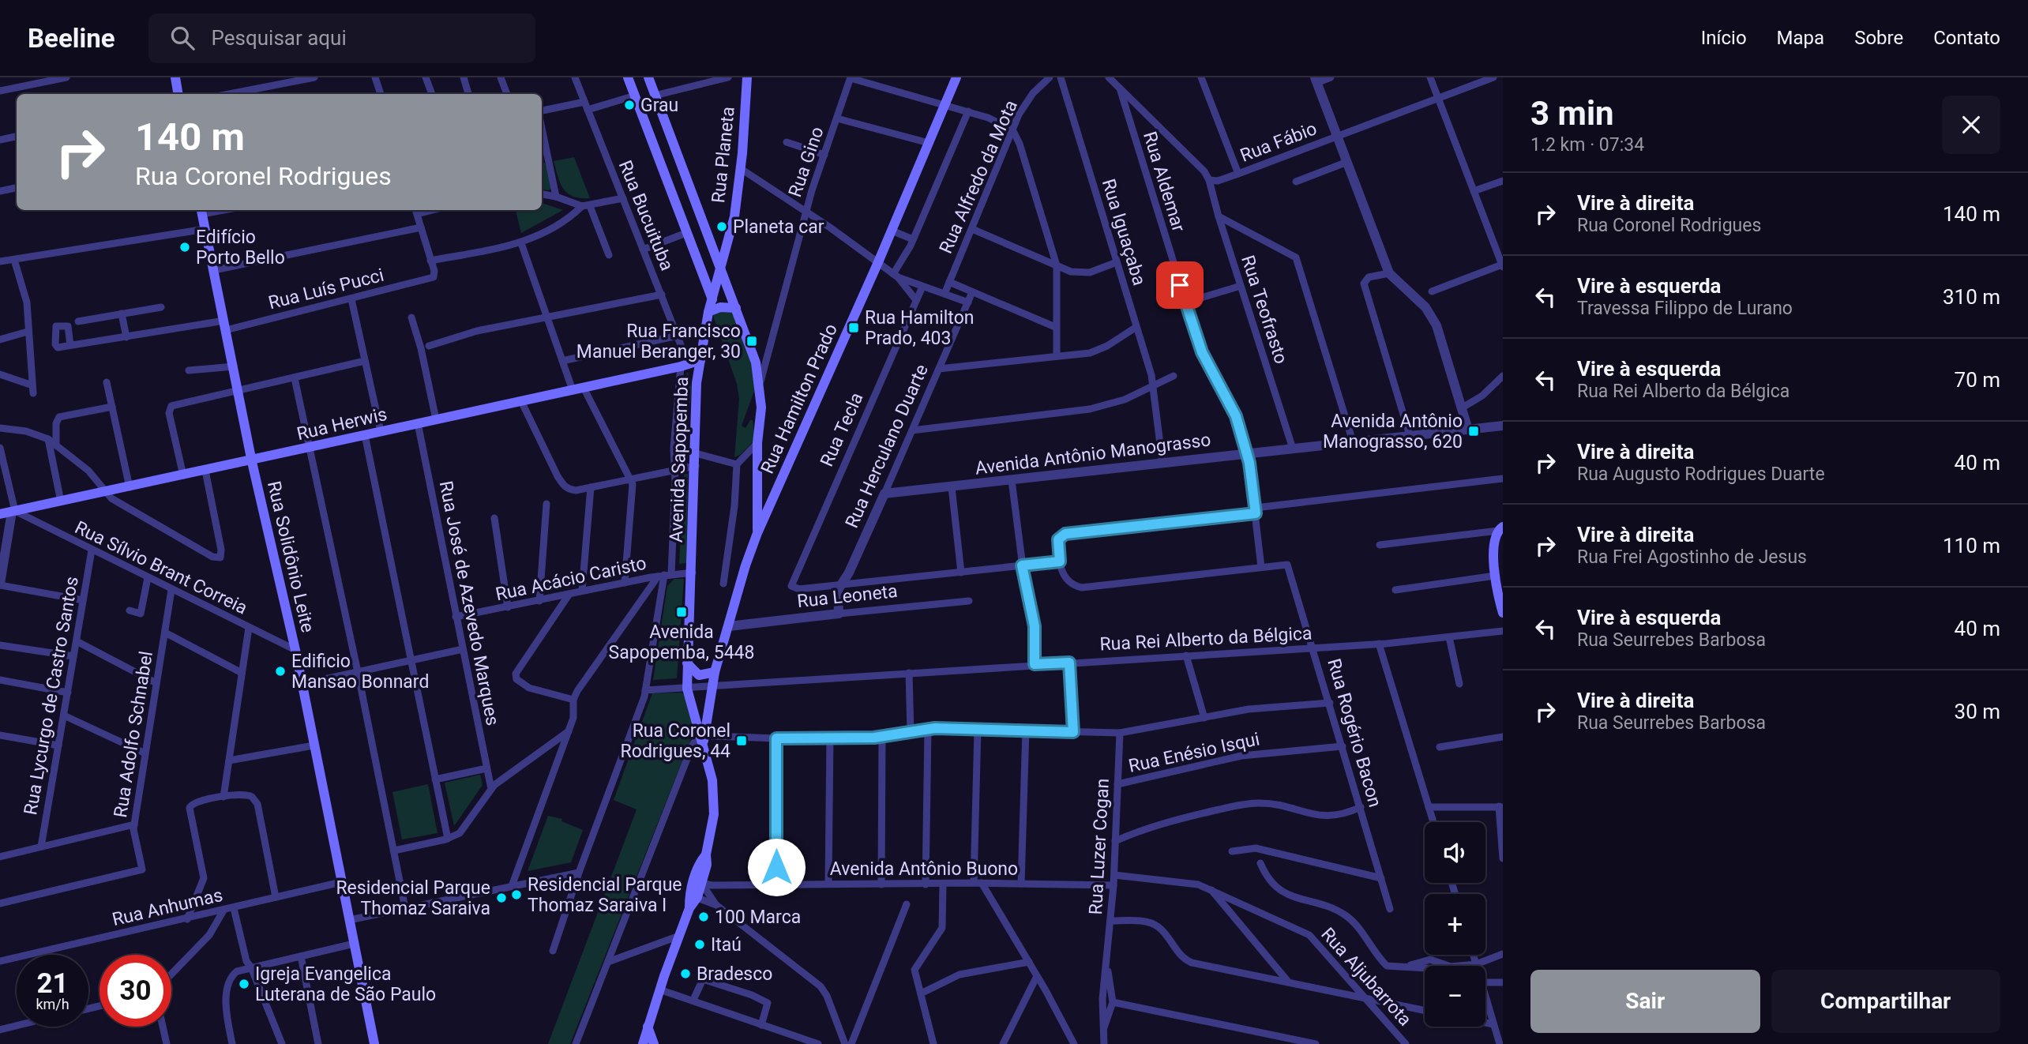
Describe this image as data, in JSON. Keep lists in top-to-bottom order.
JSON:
{
  "streets": {
    "main road": [
      "Rua Planeta",
      "Rua Hamilton Prado",
      "Rua Herwis",
      "Avenida Sapopemba",
      "Rua Solidônio Leite"
    ],
    "street": [
      "Rua Fábio",
      "Rua Gino",
      "Rua Alfredo da Mota",
      "Rua Aldemar",
      "Rua Bucuituba",
      "Rua Iguaçaba",
      "Rua Luís Pucci",
      "Rua Teofrasto",
      "Rua Tecla",
      "Rua Herculano Duarte",
      "Avenida Antônio Manograsso",
      "Rua Sílvio Brant Correia",
      "Rua Acácio Caristo",
      "Rua Leoneta",
      "Rua José de Azevedo Marques",
      "Rua Rei Alberto da Bélgica",
      "Rua Lycurgo de Castro Santos",
      "Rua Rogério Bacon",
      "Rua Adolfo Schnabel",
      "Rua Enésio Isqui",
      "Rua Luzer Cogan",
      "Avenida Antônio Buono",
      "Rua Anhumas",
      "Rua Aljubarrota"
    ]
  },
  "crossings": [
    ["Rua Fábio", "Rua Teofrasto"],
    ["Rua Aldemar", "Avenida Antônio Manograsso"],
    ["Rua Aldemar", "Rua Rogério Bacon"],
    ["Rua Bucuituba", "Rua Herwis"],
    ["Rua Bucuituba", "Avenida Sapopemba"],
    ["Rua Iguaçaba", "Avenida Antônio Manograsso"],
    ["Rua Luís Pucci", "Rua Solidônio Leite"],
    ["Rua Teofrasto", "Avenida Antônio Manograsso"],
    ["Rua Hamilton Prado", "Avenida Sapopemba"],
    ["Rua Hamilton Prado", "Rua Leoneta"],
    ["Rua Hamilton Prado", "Rua Rei Alberto da Bélgica"],
    ["Rua Herwis", "Avenida Sapopemba"],
    ["Rua Herwis", "Rua Solidônio Leite"],
    ["Rua Herwis", "Rua Sílvio Brant Correia"],
    ["Rua Herwis", "Rua José de Azevedo Marques"],
    ["Rua Tecla", "Rua Herculano Duarte"],
    ["Rua Herculano Duarte", "Avenida Antônio Manograsso"],
    ["Rua Herculano Duarte", "Rua Leoneta"],
    ["Avenida Sapopemba", "Rua Acácio Caristo"],
    ["Avenida Sapopemba", "Rua Rei Alberto da Bélgica"],
    ["Avenida Sapopemba", "Avenida Antônio Buono"],
    ["Rua Solidônio Leite", "Rua Sílvio Brant Correia"],
    ["Rua Solidônio Leite", "Rua Anhumas"],
    ["Rua Sílvio Brant Correia", "Rua Lycurgo de Castro Santos"],
    ["Rua Sílvio Brant Correia", "Rua Adolfo Schnabel"],
    ["Rua Acácio Caristo", "Rua José de Azevedo Marques"],
    ["Rua Rei Alberto da Bélgica", "Rua Rogério Bacon"],
    ["Rua Rogério Bacon", "Rua Enésio Isqui"],
    ["Rua Enésio Isqui", "Rua Luzer Cogan"],
    ["Rua Luzer Cogan", "Avenida Antônio Buono"],
    ["Rua Luzer Cogan", "Rua Aljubarrota"]
  ],
  "places": {
    "other": [
      "Grau",
      "Planeta car",
      "Edifício Porto Bello",
      "Edificio Mansao Bonnard",
      "Residencial Parque Thomaz Saraiva I",
      "Residencial Parque Thomaz Saraiva",
      "100 Marca",
      "Itaú",
      "Bradesco",
      "Igreja Evangelica Luterana de São Paulo"
    ],
    "transit": [
      "Rua Hamilton Prado, 403",
      "Rua Francisco Manuel Beranger, 30",
      "Avenida Antônio Manograsso, 620",
      "Avenida Sapopemba, 5448",
      "Rua Coronel Rodrigues, 44"
    ]
  },
  "page": {
    "header": "Beeline",
    "search": "Pesquisar aqui",
    "nav": [
      "Início",
      "Mapa",
      "Sobre",
      "Contato"
    ],
    "heading": ["3 min", "1.2 km · 07:34"],
    "turn": ["140 m", "Rua Coronel Rodrigues"],
    "list": [
      {
        "name": "Vire à direita",
        "note": "Rua Coronel Rodrigues",
        "value": "140 m"
      },
      {
        "name": "Vire à esquerda",
        "note": "Travessa Filippo de Lurano",
        "value": "310 m"
      },
      {
        "name": "Vire à esquerda",
        "note": "Rua Rei Alberto da Bélgica",
        "value": "70 m"
      },
      {
        "name": "Vire à direita",
        "note": "Rua Augusto Rodrigues Duarte",
        "value": "40 m"
      },
      {
        "name": "Vire à direita",
        "note": "Rua Frei Agostinho de Jesus",
        "value": "110 m"
      },
      {
        "name": "Vire à esquerda",
        "note": "Rua Seurrebes Barbosa",
        "value": "40 m"
      },
      {
        "name": "Vire à direita",
        "note": "Rua Seurrebes Barbosa",
        "value": "30 m"
      }
    ],
    "map_buttons": ["+", "−"],
    "speed": "21 km/h",
    "limit": "30",
    "buttons": ["Sair", "Compartilhar"]
  }
}
